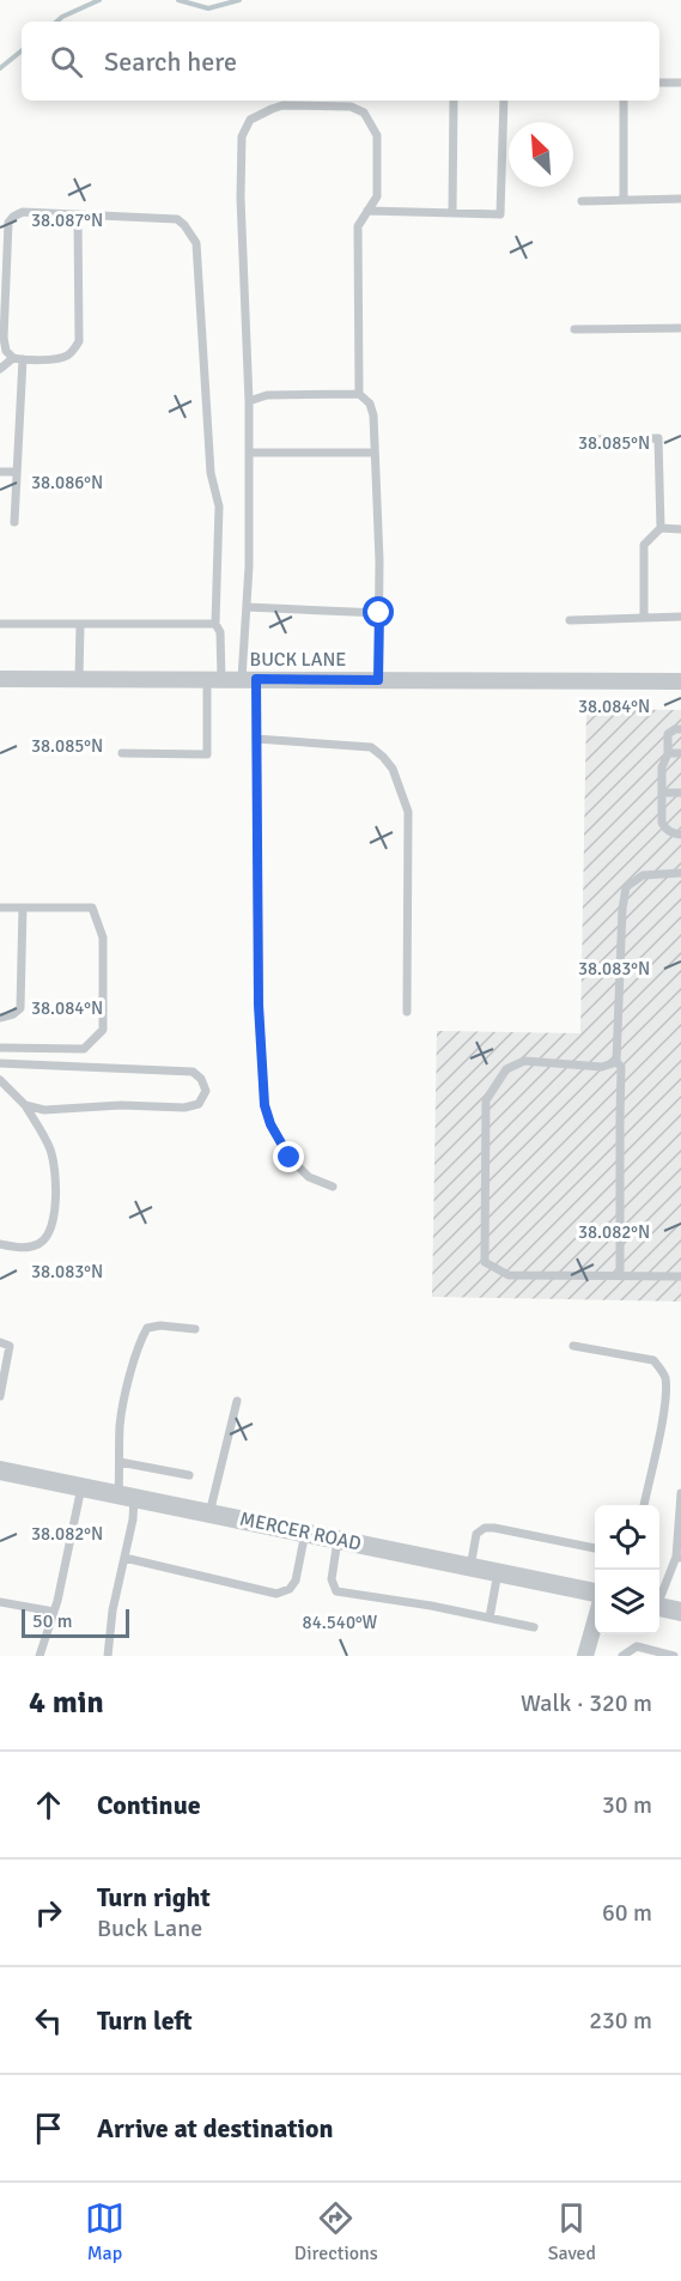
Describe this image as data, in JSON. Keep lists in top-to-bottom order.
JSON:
{
  "streets": {
    "street": ["BUCK LANE", "MERCER ROAD"]
  },
  "scale_bar": "50 m",
  "north": "top left",
  "page": {
    "search": "Search here",
    "scale": "50 m",
    "heading": ["4 min", "Walk · 320 m"],
    "list": [
      ["Continue", "30 m"],
      ["Turn right", "Buck Lane", "60 m"],
      ["Turn left", "230 m"],
      "Arrive at destination"
    ],
    "nav": ["Map", "Directions", "Saved"]
  },
  "coordinates": [
    "38.087°N",
    "38.085°N",
    "38.086°N",
    "38.084°N",
    "38.083°N",
    "38.082°N",
    "84.540°W"
  ]
}
